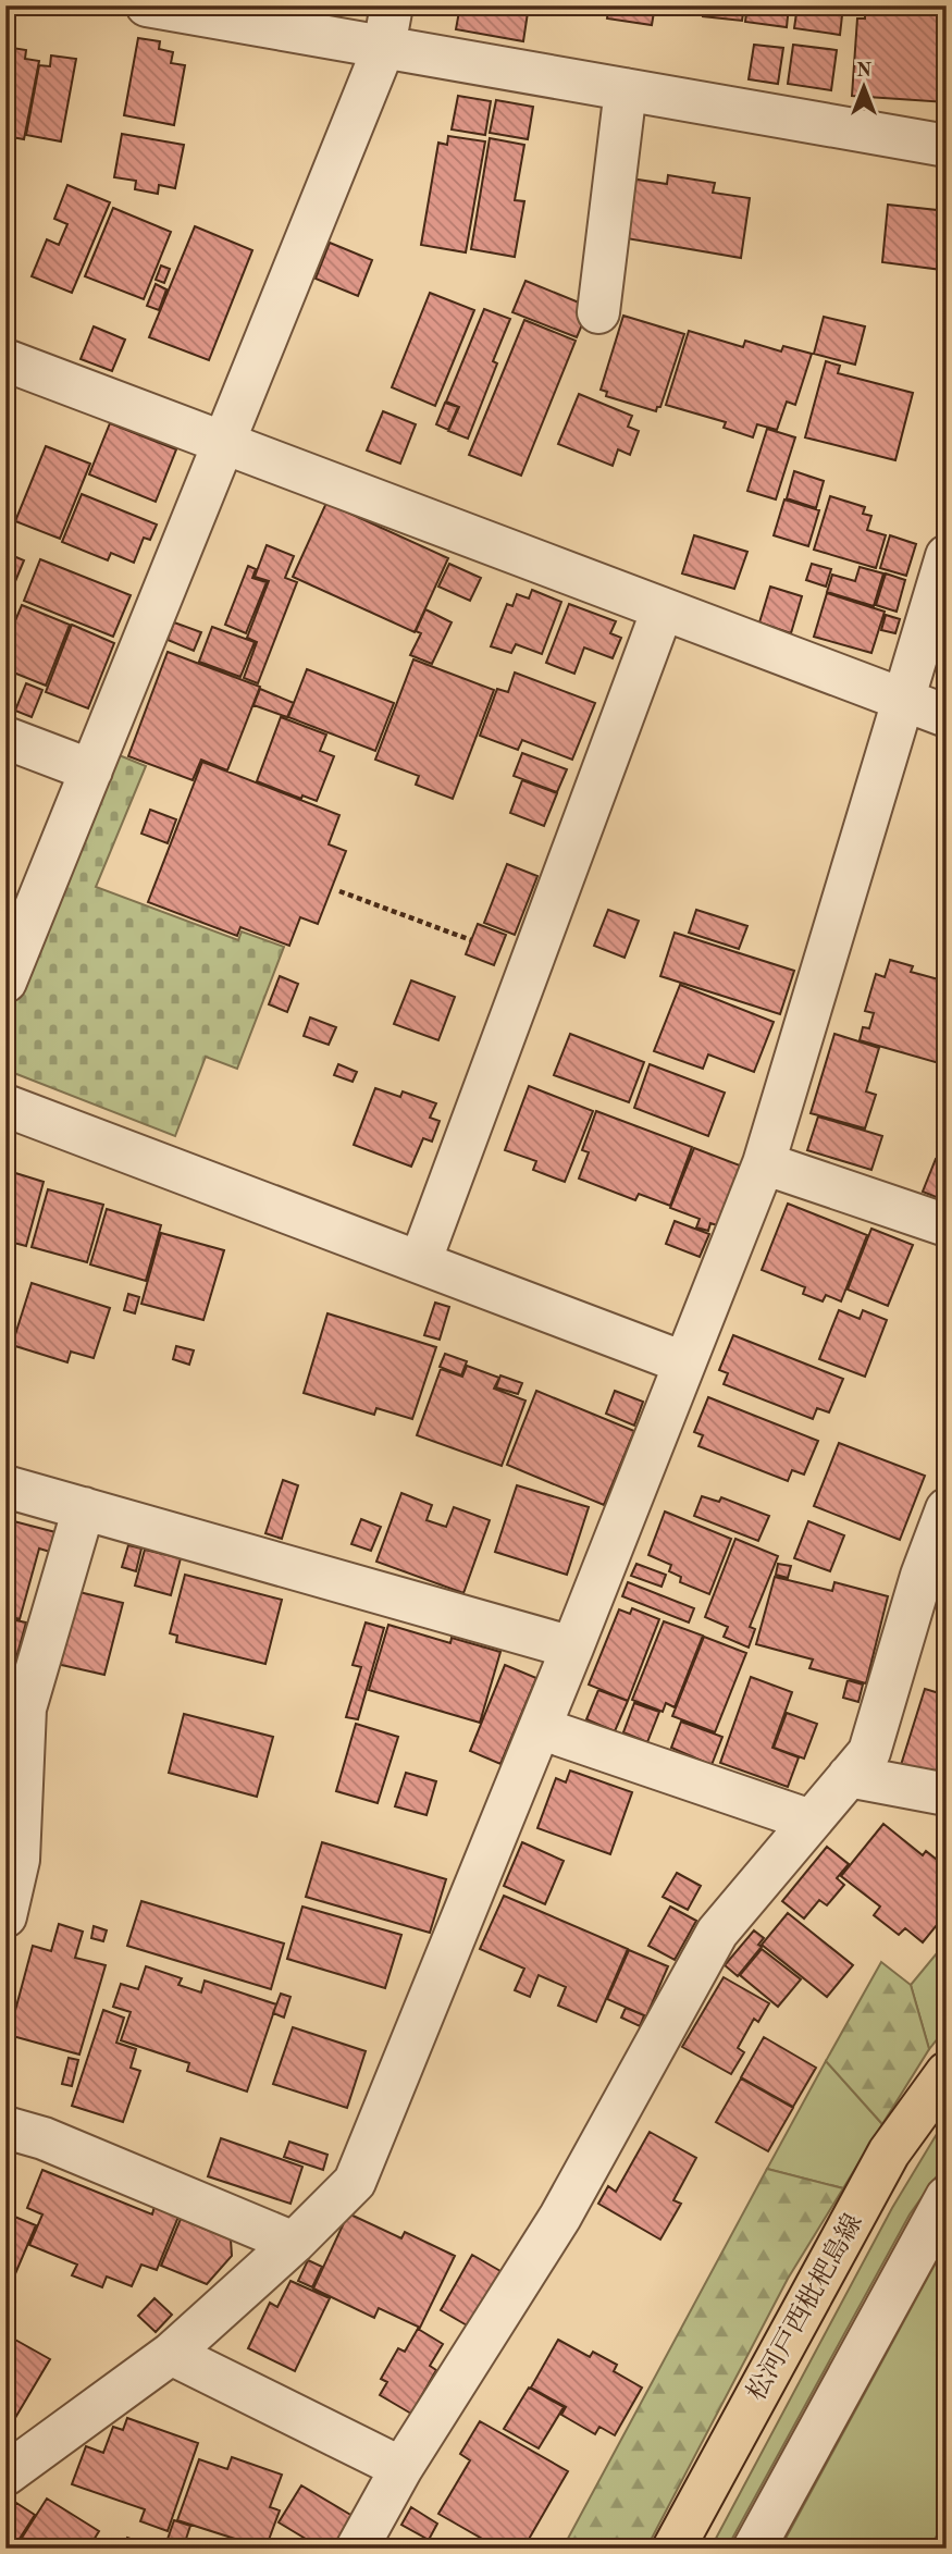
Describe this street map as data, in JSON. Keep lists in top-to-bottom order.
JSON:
{
  "streets": {
    "main road": ["松河戸西枇杷島線"]
  },
  "north": "top"
}
